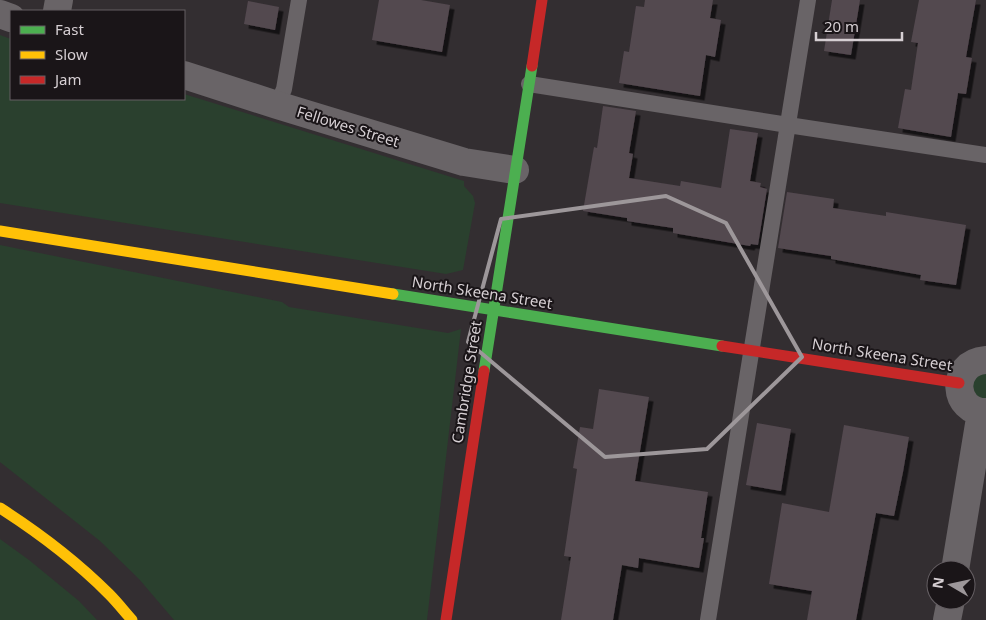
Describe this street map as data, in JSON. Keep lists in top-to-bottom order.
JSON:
{
  "streets": {
    "main road": ["North Skeena Street", "Cambridge Street"],
    "street": ["Fellowes Street"]
  },
  "crossings": [
    ["Fellowes Street", "Cambridge Street"],
    ["North Skeena Street", "Cambridge Street"]
  ],
  "legend": ["Fast", "Slow", "Jam"],
  "scale_bar": "20 m",
  "north": "left"
}
